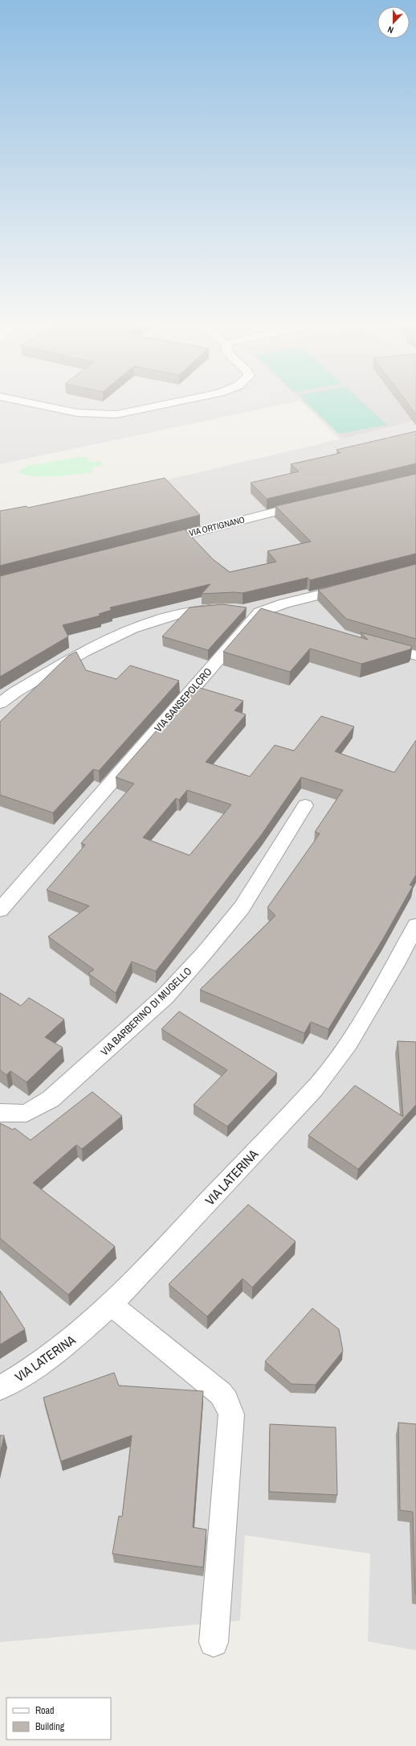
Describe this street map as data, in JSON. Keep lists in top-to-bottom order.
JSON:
{
  "streets": {
    "street": [
      "VIA ORTIGNANO",
      "VIA SANSEPOLCRO",
      "VIA BARBERINO DI MUGELLO",
      "VIA LATERINA"
    ]
  },
  "legend": ["Road", "Building"],
  "north": "bottom"
}
